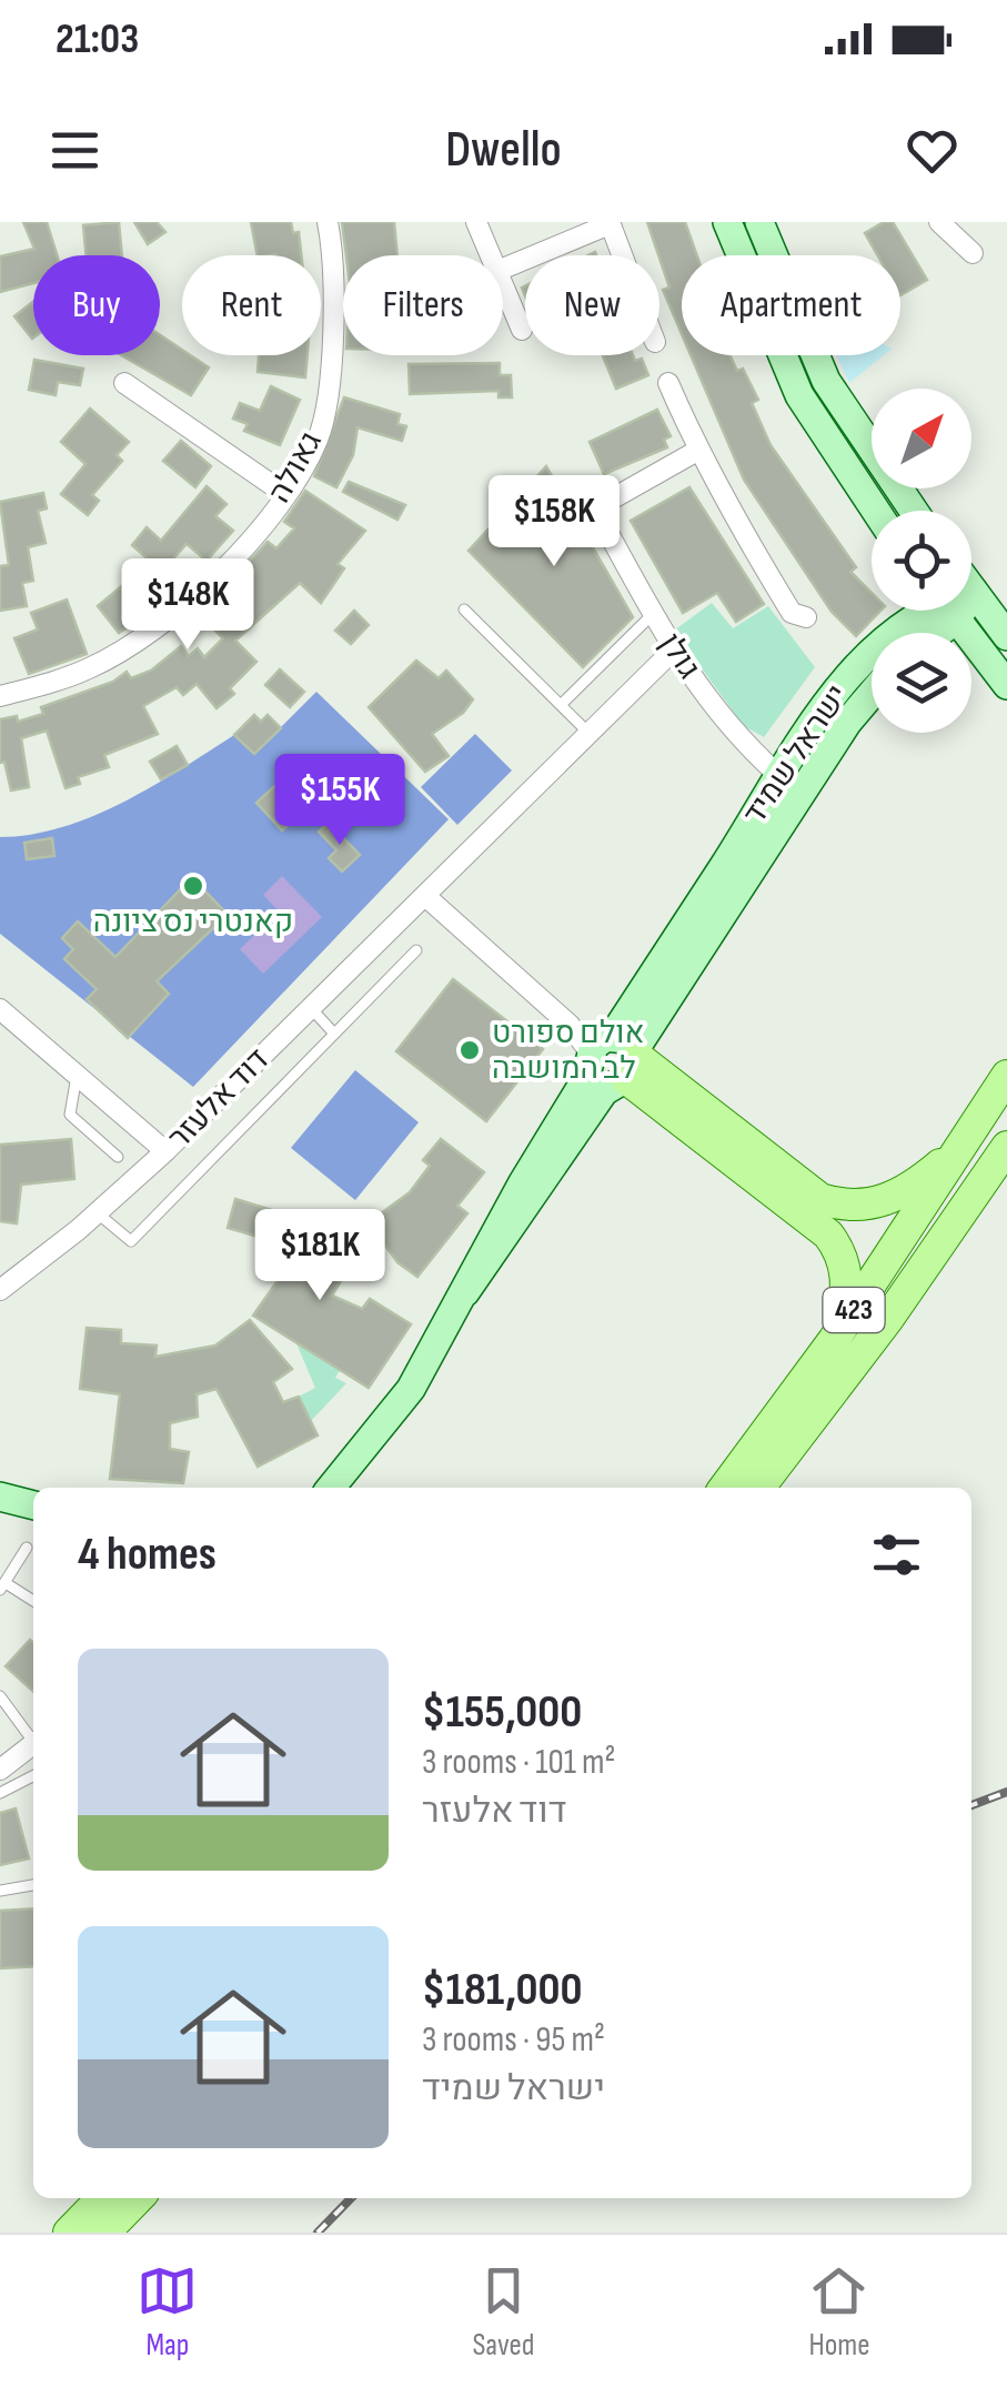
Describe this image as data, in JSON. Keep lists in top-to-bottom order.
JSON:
{
  "streets": {
    "main road": ["423"],
    "street": [
      "גאולה",
      "גולן",
      "ישראל שמיד",
      "דוד אלעזר"
    ]
  },
  "crossings": [
    ["גולן", "ישראל שמיד"],
    ["גולן", "דוד אלעזר"]
  ],
  "places": ["קאנטרי נס ציונה", "אולם ספורט לב המושבה"],
  "north": "top right",
  "page": {
    "status": "21:03",
    "header": "Dwello",
    "chip": [
      "Buy",
      "Rent",
      "Filters",
      "New",
      "Apartment"
    ],
    "price": [
      "$158K",
      "$148K",
      "$155K",
      "$181K"
    ],
    "heading": "4 homes",
    "list": [
      {
        "name": "$155,000",
        "note": "3 rooms · 101 m² · דוד אלעזר"
      },
      {
        "name": "$181,000",
        "note": "3 rooms · 95 m² · ישראל שמיד"
      }
    ],
    "tabs": ["Map", "Saved", "Home"]
  }
}
